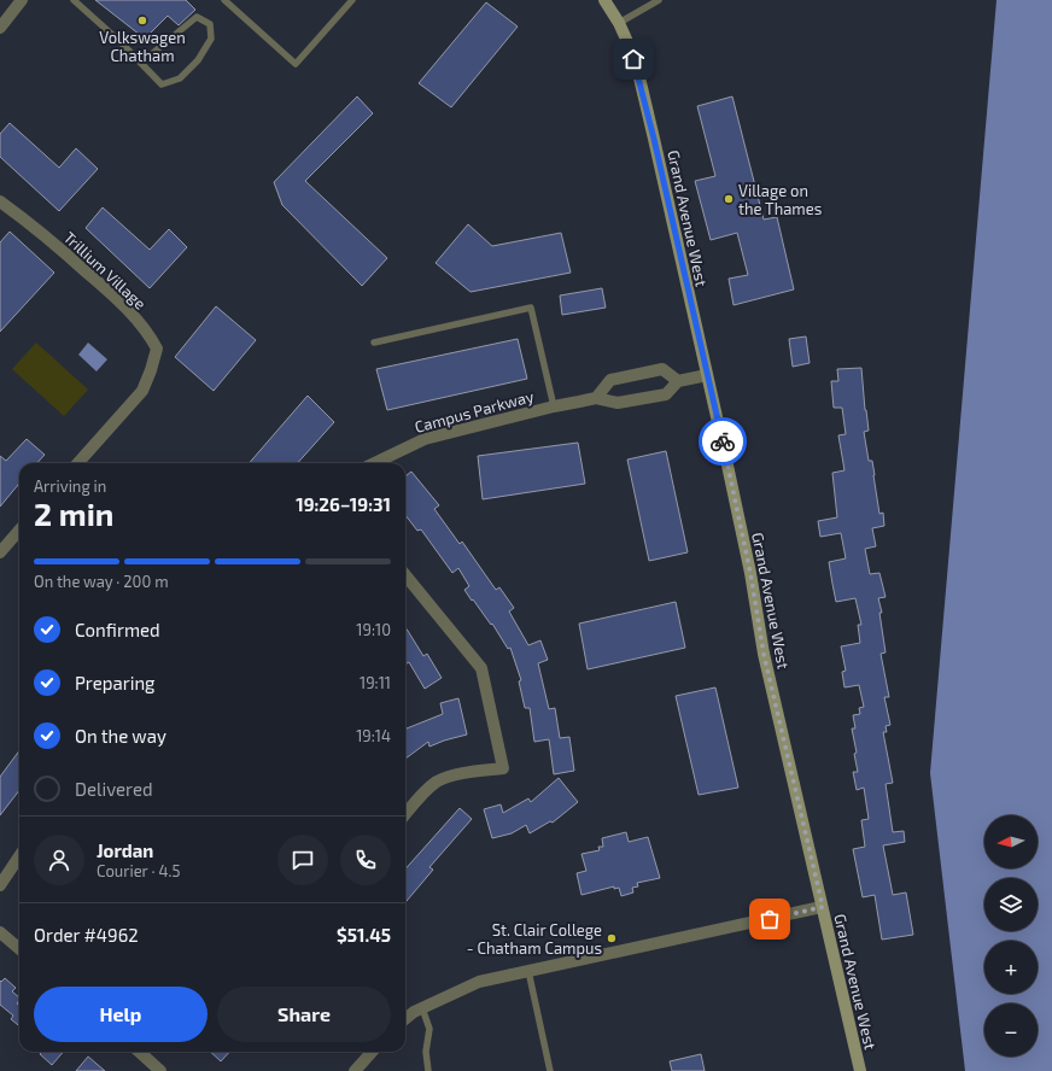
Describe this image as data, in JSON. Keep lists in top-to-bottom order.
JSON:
{
  "streets": {
    "main road": ["Grand Avenue West"],
    "street": ["Trillium Village", "Campus Parkway"]
  },
  "crossings": [
    ["Grand Avenue West", "Campus Parkway"]
  ],
  "places": ["Volkswagen Chatham", "Village on the Thames", "St. Clair College - Chatham Campus"],
  "north": "left",
  "page": {
    "heading": ["2 min", "Arriving in", "19:26–19:31"],
    "panel": [
      "Jordan",
      "Courier · 4.5",
      "Order #4962",
      "$51.45"
    ],
    "bar": "On the way · 200 m",
    "list": [
      ["Confirmed", "19:10"],
      ["Preparing", "19:11"],
      ["On the way", "19:14"],
      "Delivered"
    ],
    "map_buttons": ["+", "−"],
    "buttons": ["Help", "Share"]
  }
}
